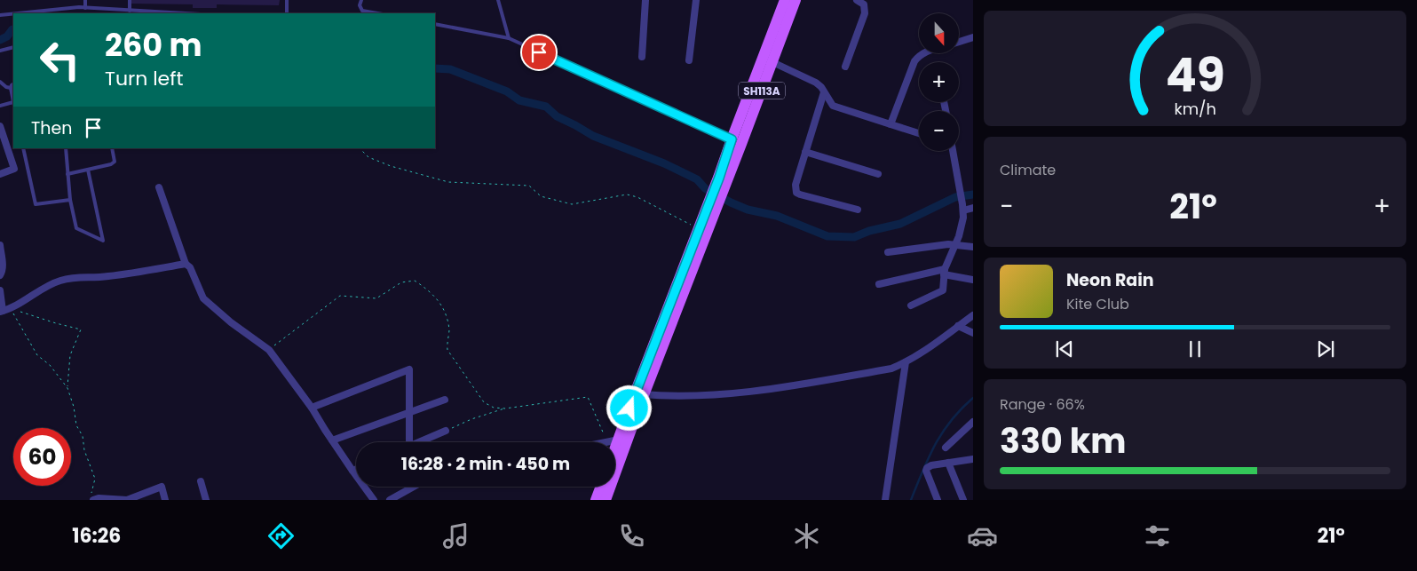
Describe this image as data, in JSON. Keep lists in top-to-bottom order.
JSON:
{
  "streets": {
    "main road": ["SH113A"]
  },
  "north": "bottom",
  "page": {
    "map_buttons": ["+", "−"],
    "turn": ["260 m", "Turn left"],
    "then": "Then",
    "tile": [
      "Climate",
      ["Range · 66%", "330 km"]
    ],
    "heat": ["−", "21°", "+"],
    "song": ["Neon Rain", "Kite Club"],
    "limit": "60",
    "trip": "16:28 · 2 min · 450 m",
    "tabs": ["16:26", "21°"],
    "gauge": ["49", "km/h"]
  }
}
